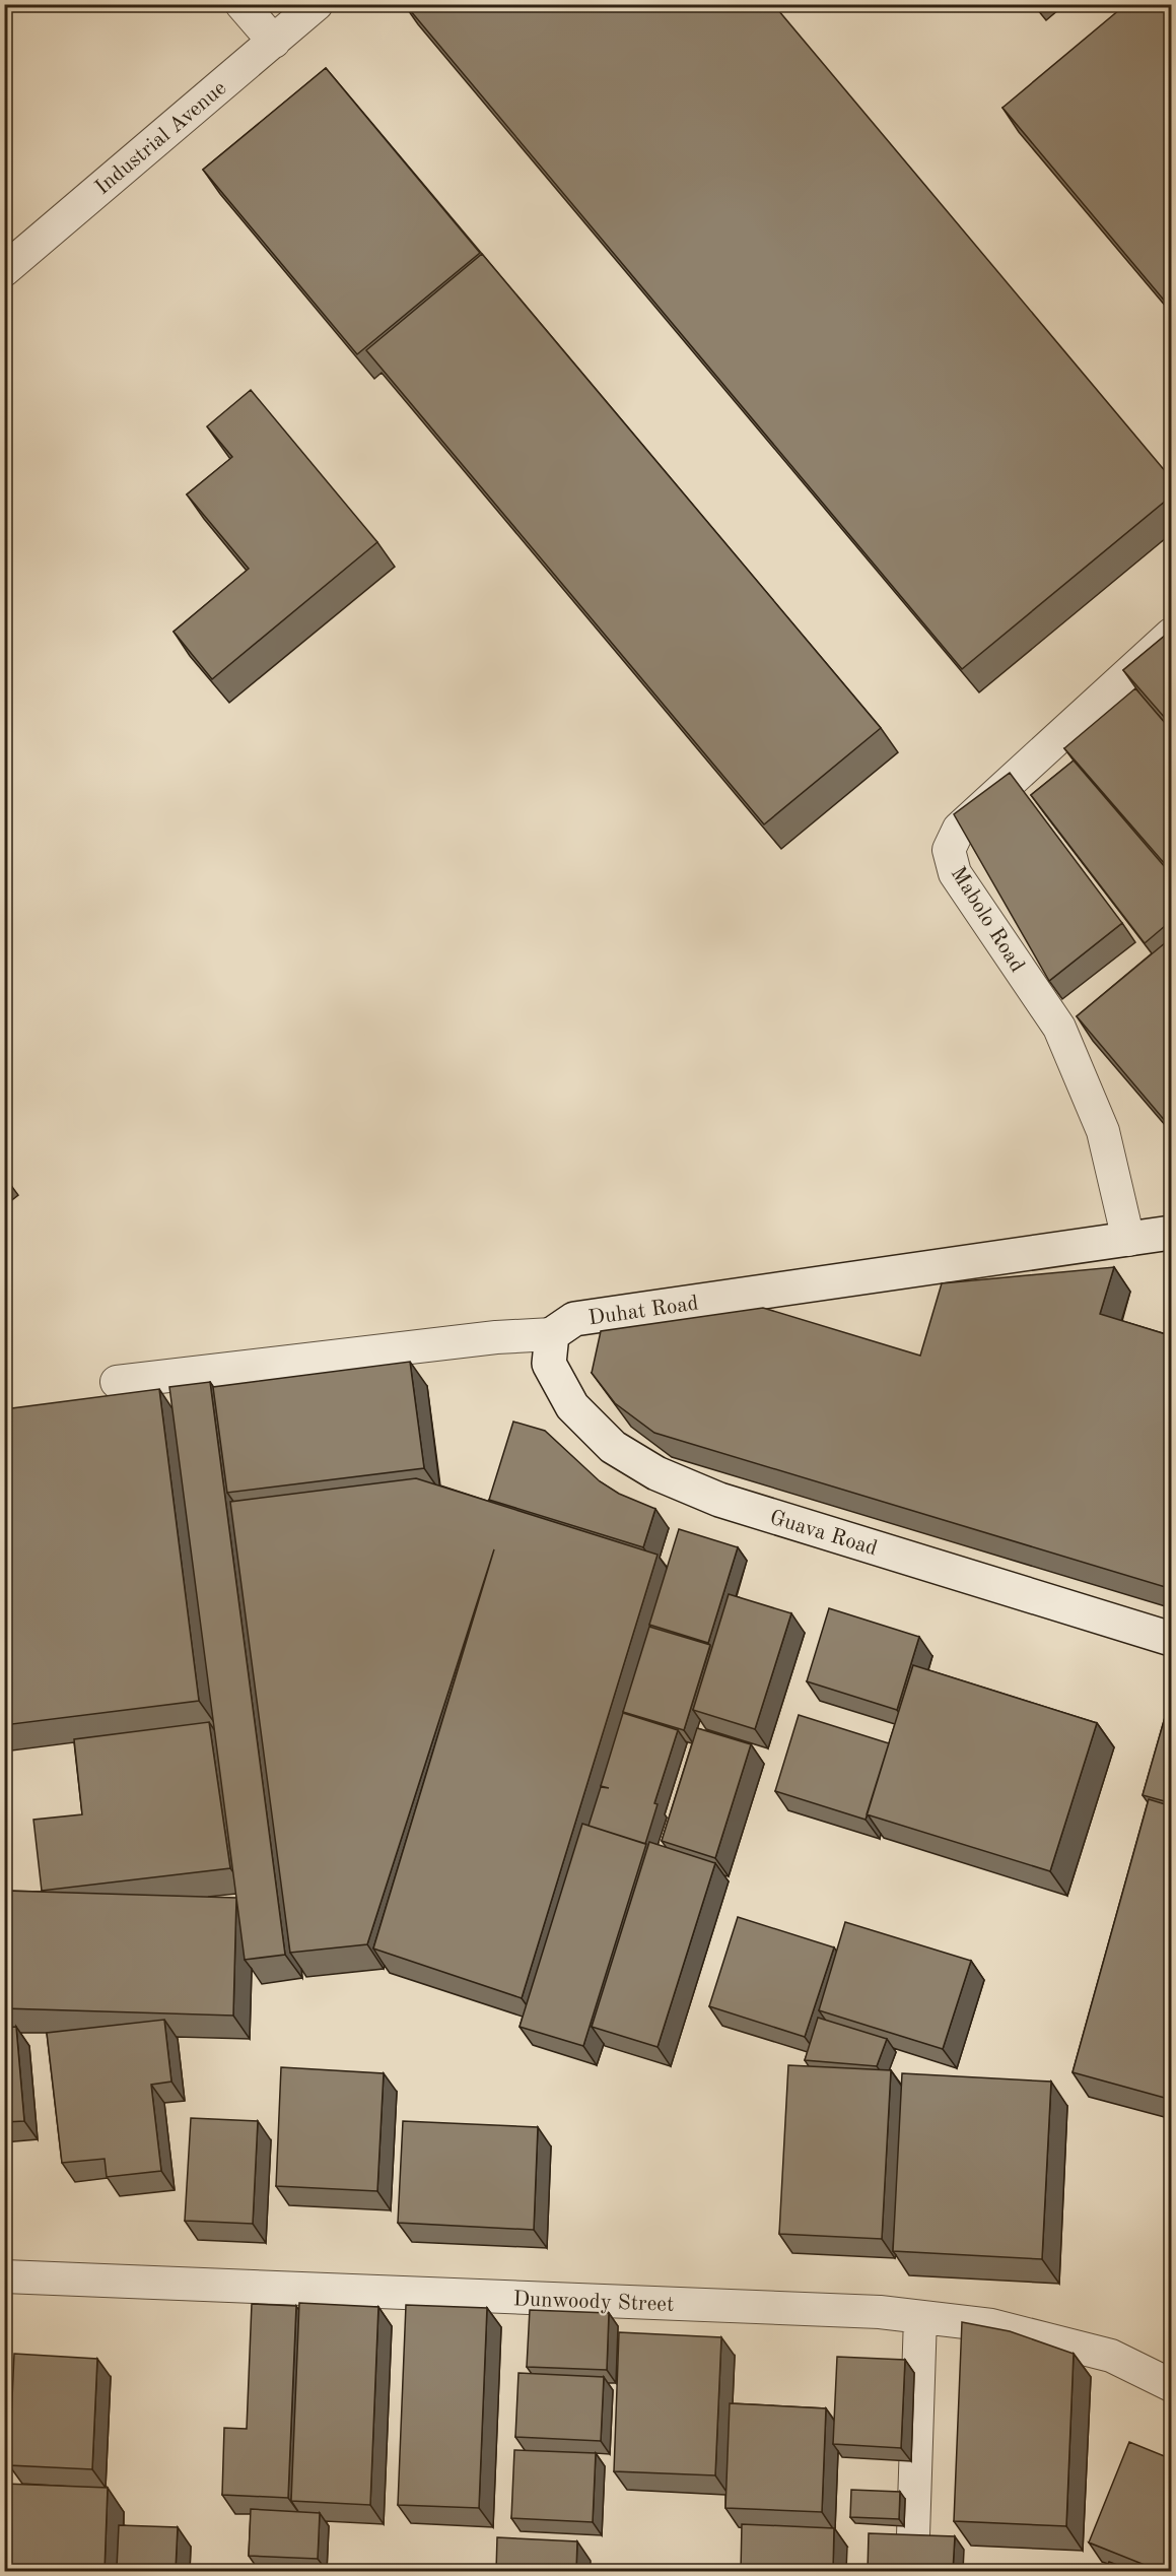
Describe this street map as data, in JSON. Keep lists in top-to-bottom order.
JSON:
{
  "streets": {
    "street": [
      "Industrial Avenue",
      "Mabolo Road",
      "Duhat Road",
      "Guava Road",
      "Dunwoody Street"
    ]
  },
  "crossings": [
    ["Mabolo Road", "Duhat Road"],
    ["Duhat Road", "Guava Road"]
  ]
}
